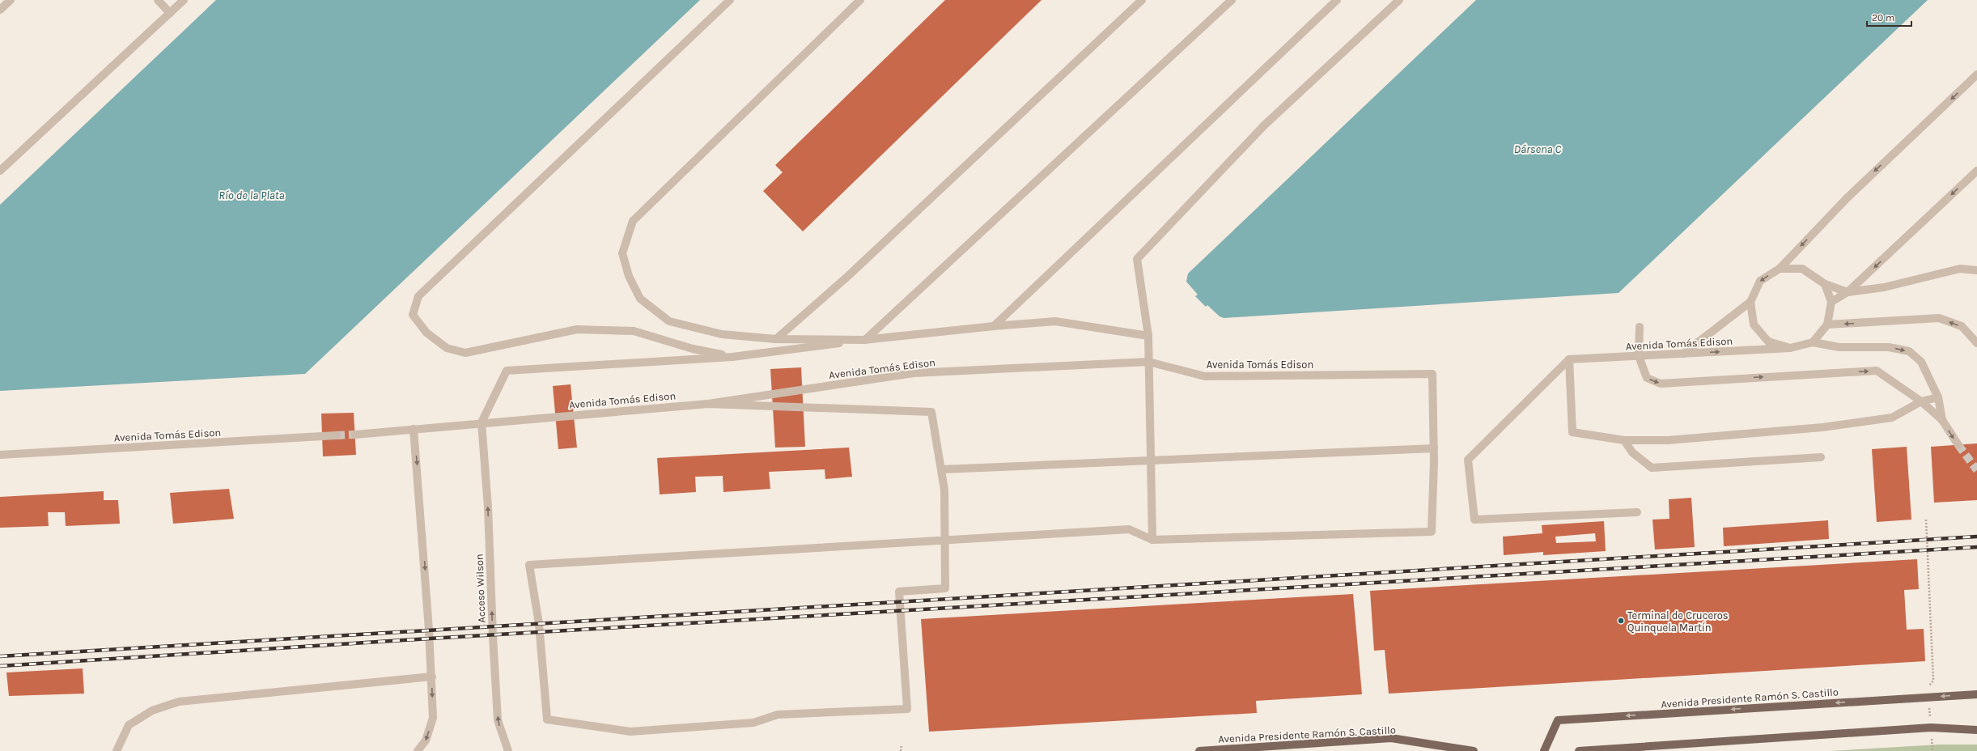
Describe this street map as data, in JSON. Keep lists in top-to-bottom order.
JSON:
{
  "streets": {
    "main road": ["Avenida Presidente Ramón S. Castillo"],
    "street": ["Avenida Tomás Edison", "Acceso Wilson"]
  },
  "crossings": [
    ["Avenida Tomás Edison", "Acceso Wilson"]
  ],
  "water": ["Dársena C", "Río de la Plata"],
  "places": ["Terminal de Cruceros Quinquela Martín"],
  "scale_bar": "20 m"
}
